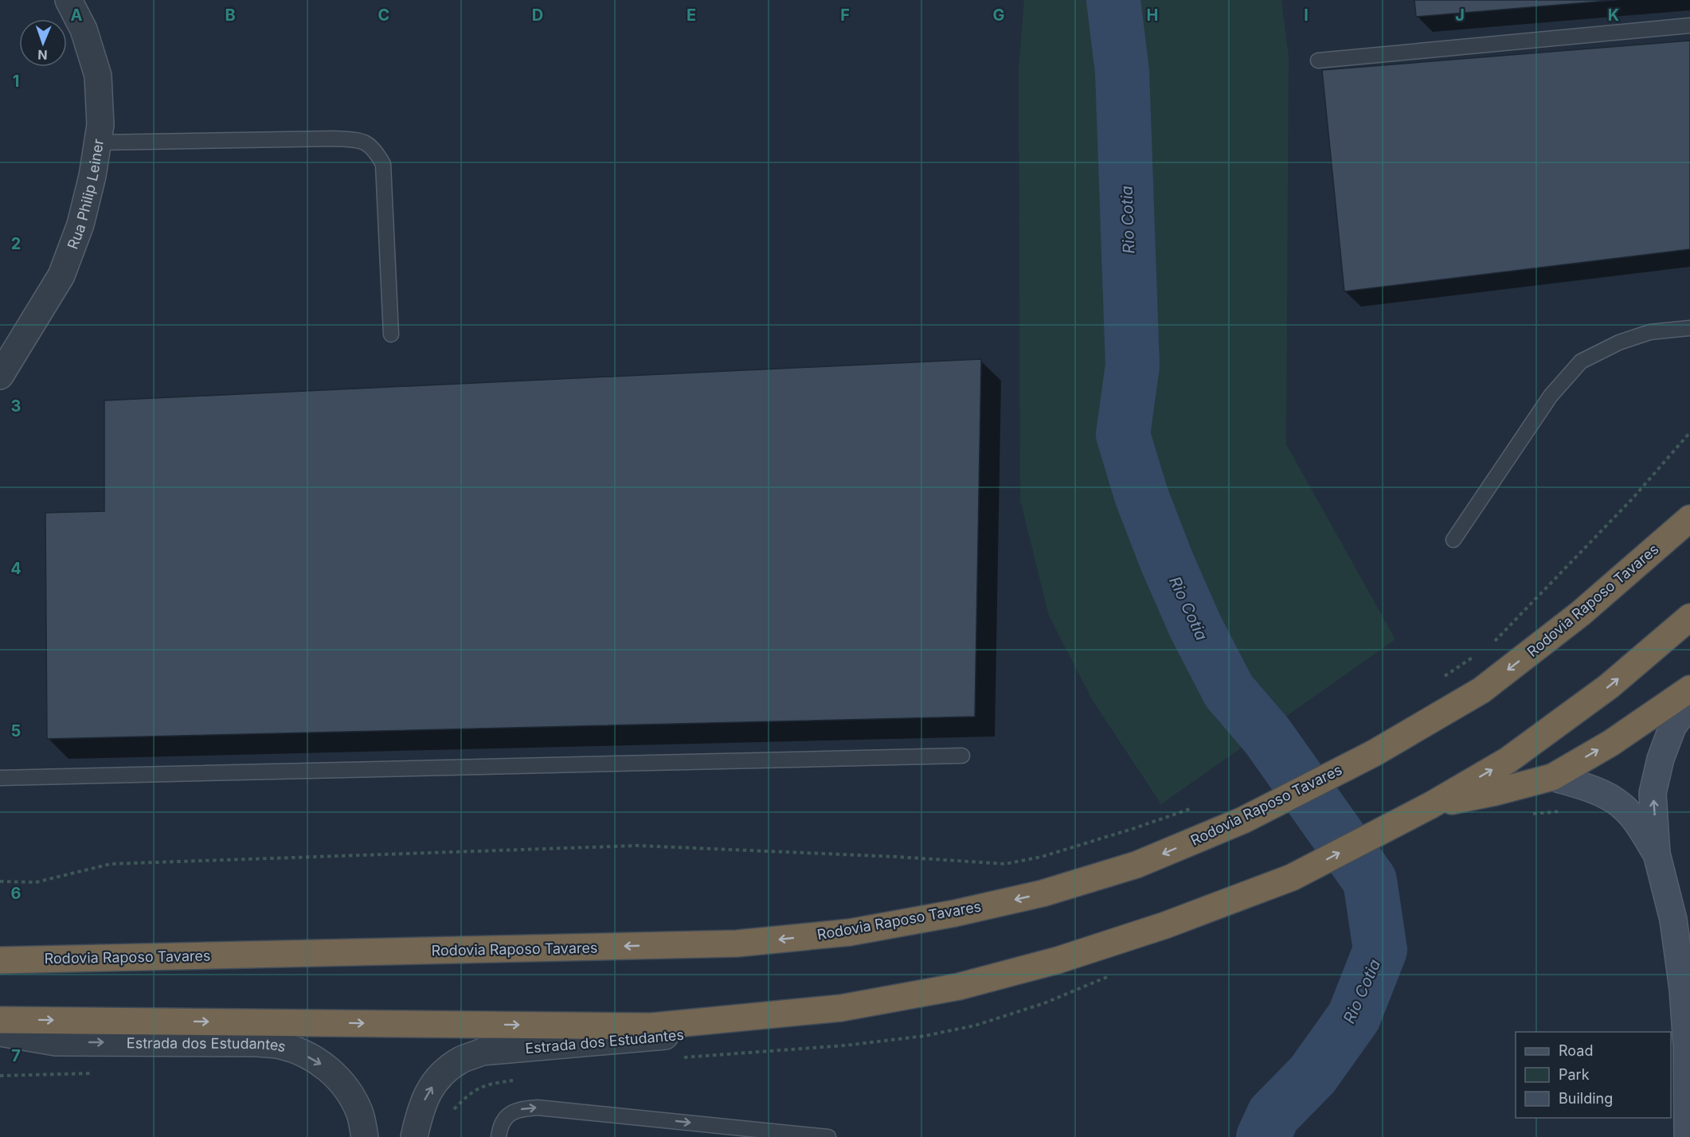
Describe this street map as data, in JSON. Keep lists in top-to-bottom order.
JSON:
{
  "streets": {
    "highway": ["Rodovia Raposo Tavares"],
    "street": ["Rua Philip Leiner", "Estrada dos Estudantes"]
  },
  "one_way": ["Estrada dos Estudantes"],
  "water": ["Rio Cotia"],
  "legend": ["Road", "Park", "Building"],
  "north": "bottom",
  "grid": {
    "columns": [
      "A",
      "B",
      "C",
      "D",
      "E",
      "F",
      "G",
      "H",
      "I",
      "J",
      "K"
    ],
    "rows": [
      "1",
      "2",
      "3",
      "4",
      "5",
      "6",
      "7"
    ]
  }
}
